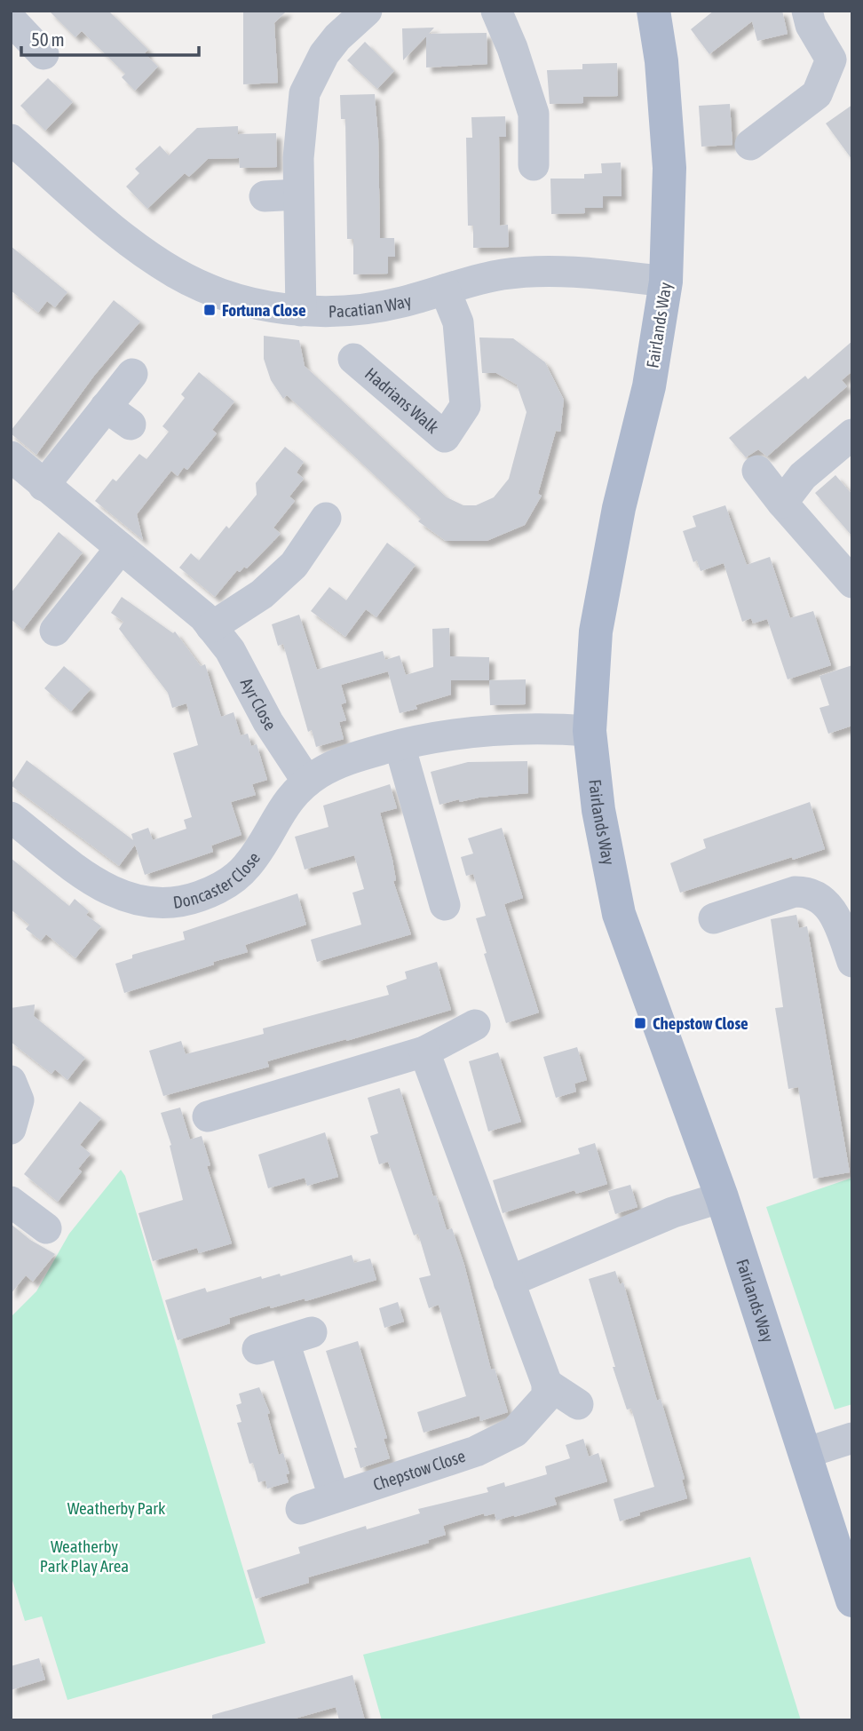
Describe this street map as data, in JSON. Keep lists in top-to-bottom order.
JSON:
{
  "streets": {
    "main road": ["Fairlands Way"],
    "street": [
      "Pacatian Way",
      "Hadrians Walk",
      "Ayr Close",
      "Doncaster Close",
      "Chepstow Close"
    ]
  },
  "crossings": [
    ["Pacatian Way", "Fairlands Way"],
    ["Pacatian Way", "Hadrians Walk"],
    ["Fairlands Way", "Doncaster Close"],
    ["Ayr Close", "Doncaster Close"]
  ],
  "parks": ["Weatherby Park", "Weatherby Park Play Area"],
  "places": {
    "transit": ["Fortuna Close", "Chepstow Close"]
  },
  "scale_bar": "50 m"
}
